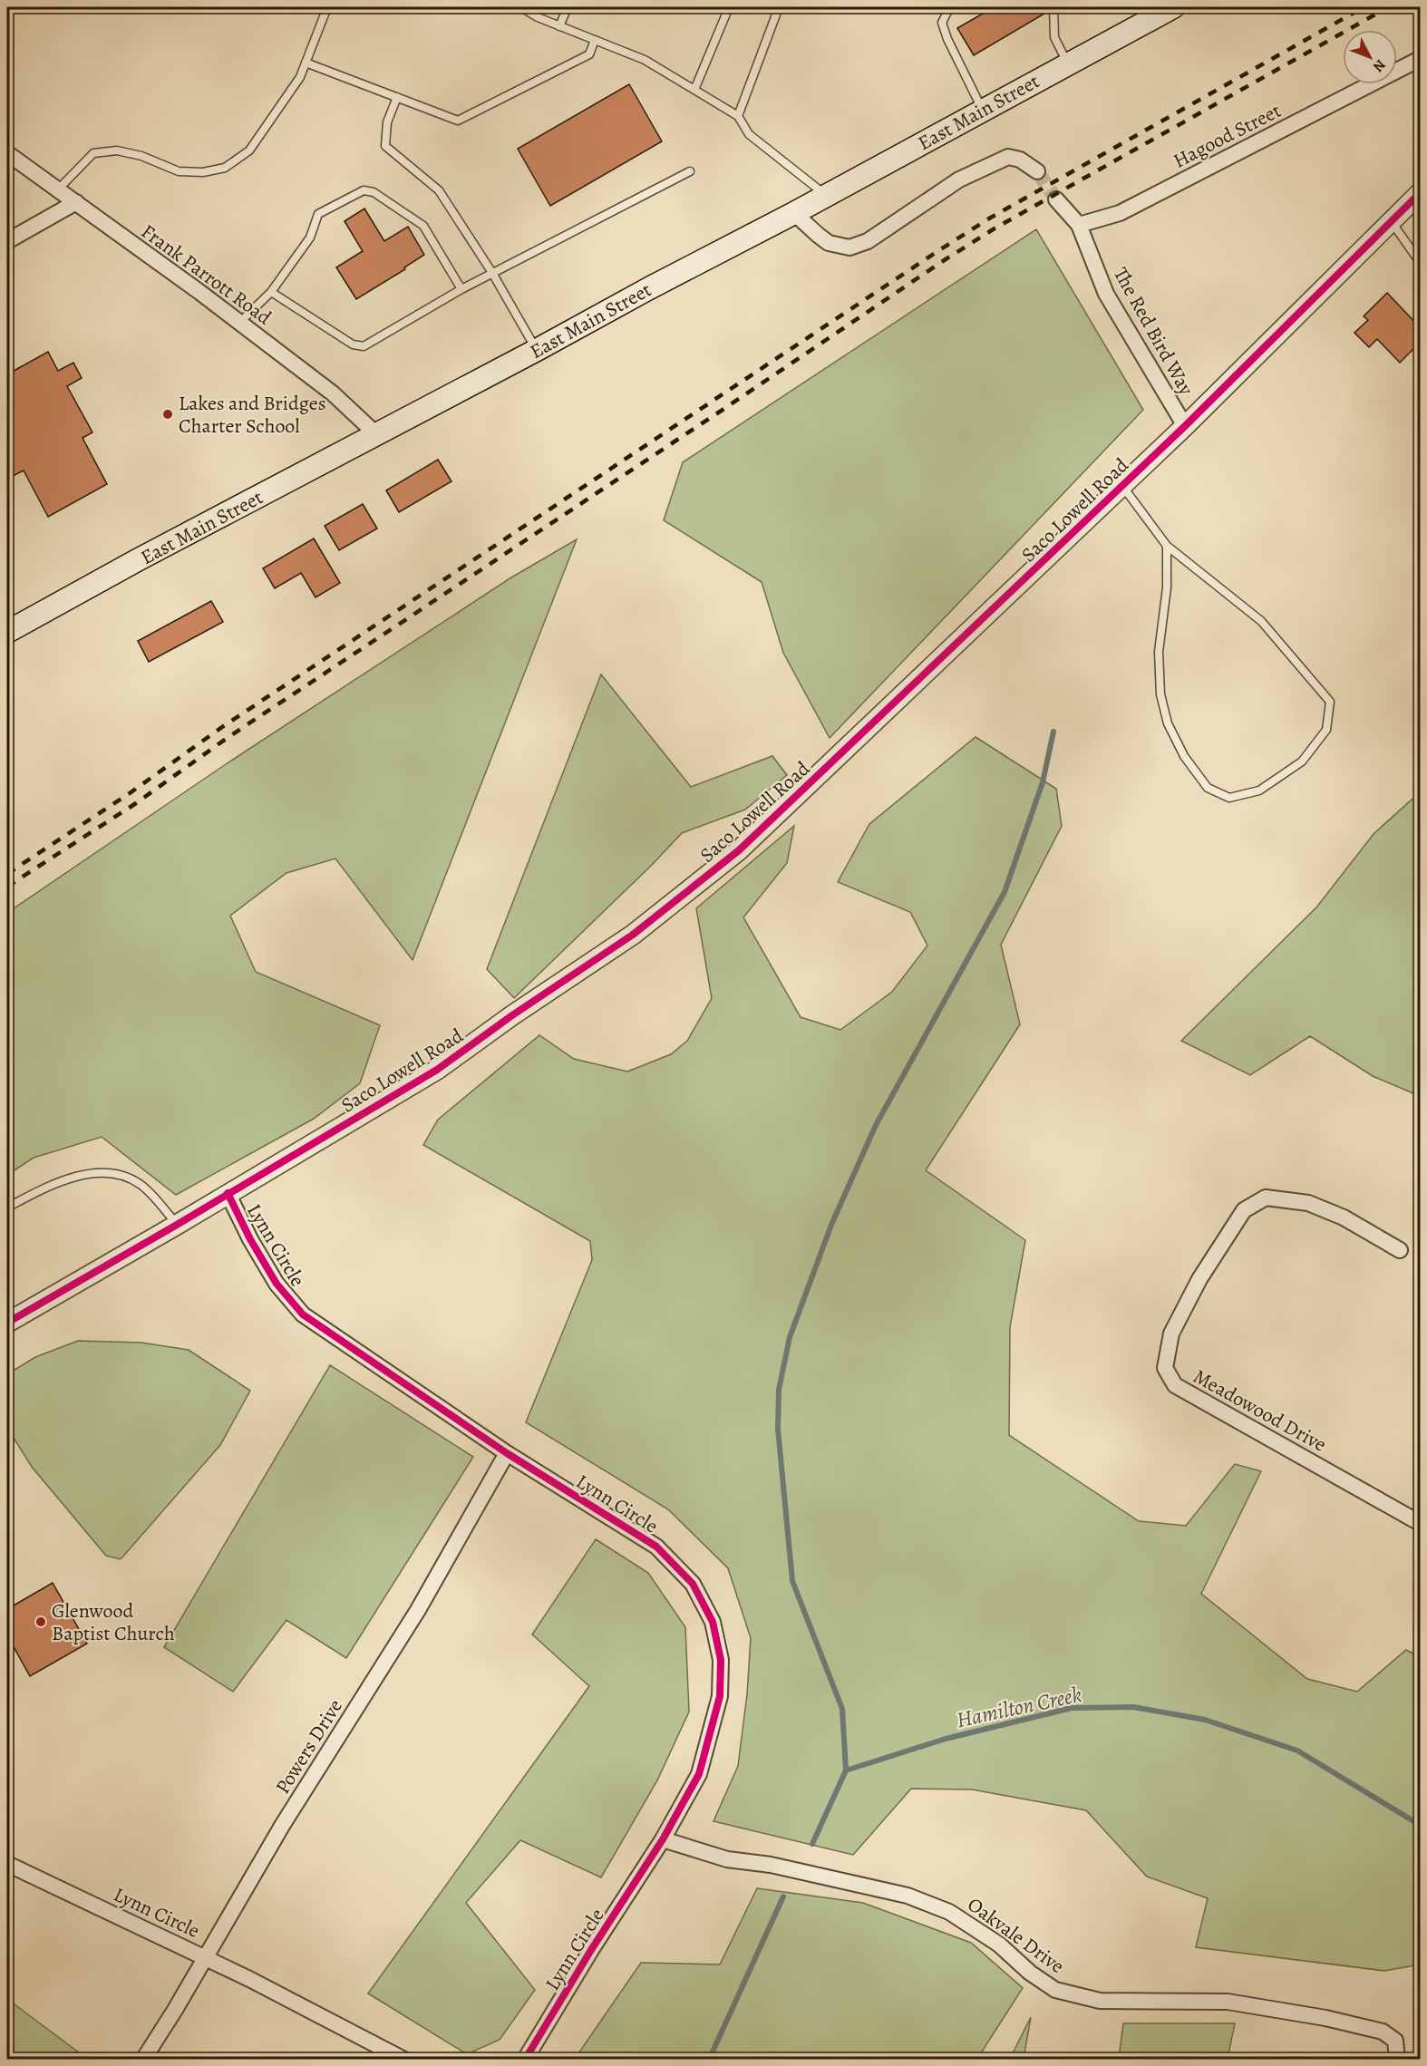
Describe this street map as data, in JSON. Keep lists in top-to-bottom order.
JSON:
{
  "streets": {
    "main road": ["East Main Street"],
    "street": [
      "Hagood Street",
      "Frank Parrott Road",
      "The Red Bird Way",
      "Saco Lowell Road",
      "Lynn Circle",
      "Meadowood Drive",
      "Powers Drive",
      "Oakvale Drive"
    ]
  },
  "crossings": [
    ["East Main Street", "Frank Parrott Road"],
    ["Hagood Street", "The Red Bird Way"],
    ["The Red Bird Way", "Saco Lowell Road"],
    ["Saco Lowell Road", "Lynn Circle"],
    ["Lynn Circle", "Powers Drive"],
    ["Lynn Circle", "Oakvale Drive"]
  ],
  "water": ["Hamilton Creek"],
  "places": ["Lakes and Bridges Charter School", "Glenwood Baptist Church"],
  "north": "bottom right"
}
